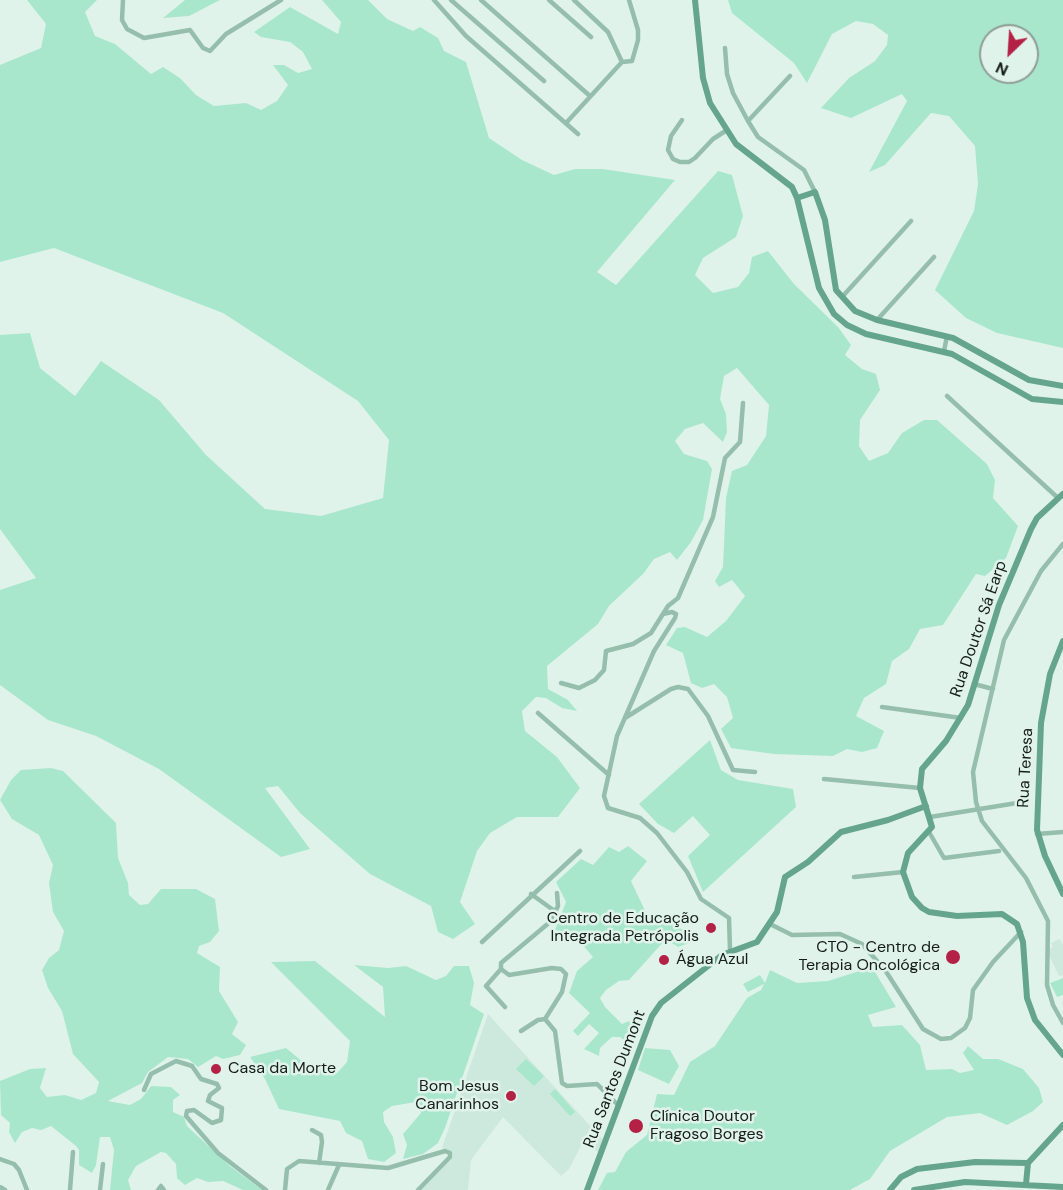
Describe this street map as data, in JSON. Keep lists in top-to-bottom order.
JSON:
{
  "streets": {
    "main road": ["Rua Doutor Sá Earp", "Rua Teresa", "Rua Santos Dumont"]
  },
  "places": [
    "Centro de Educação Integrada Petrópolis",
    "CTO - Centro de Terapia Oncológica",
    "Água Azul",
    "Casa da Morte",
    "Bom Jesus Canarinhos",
    "Clínica Doutor Fragoso Borges"
  ],
  "north": "bottom left"
}
